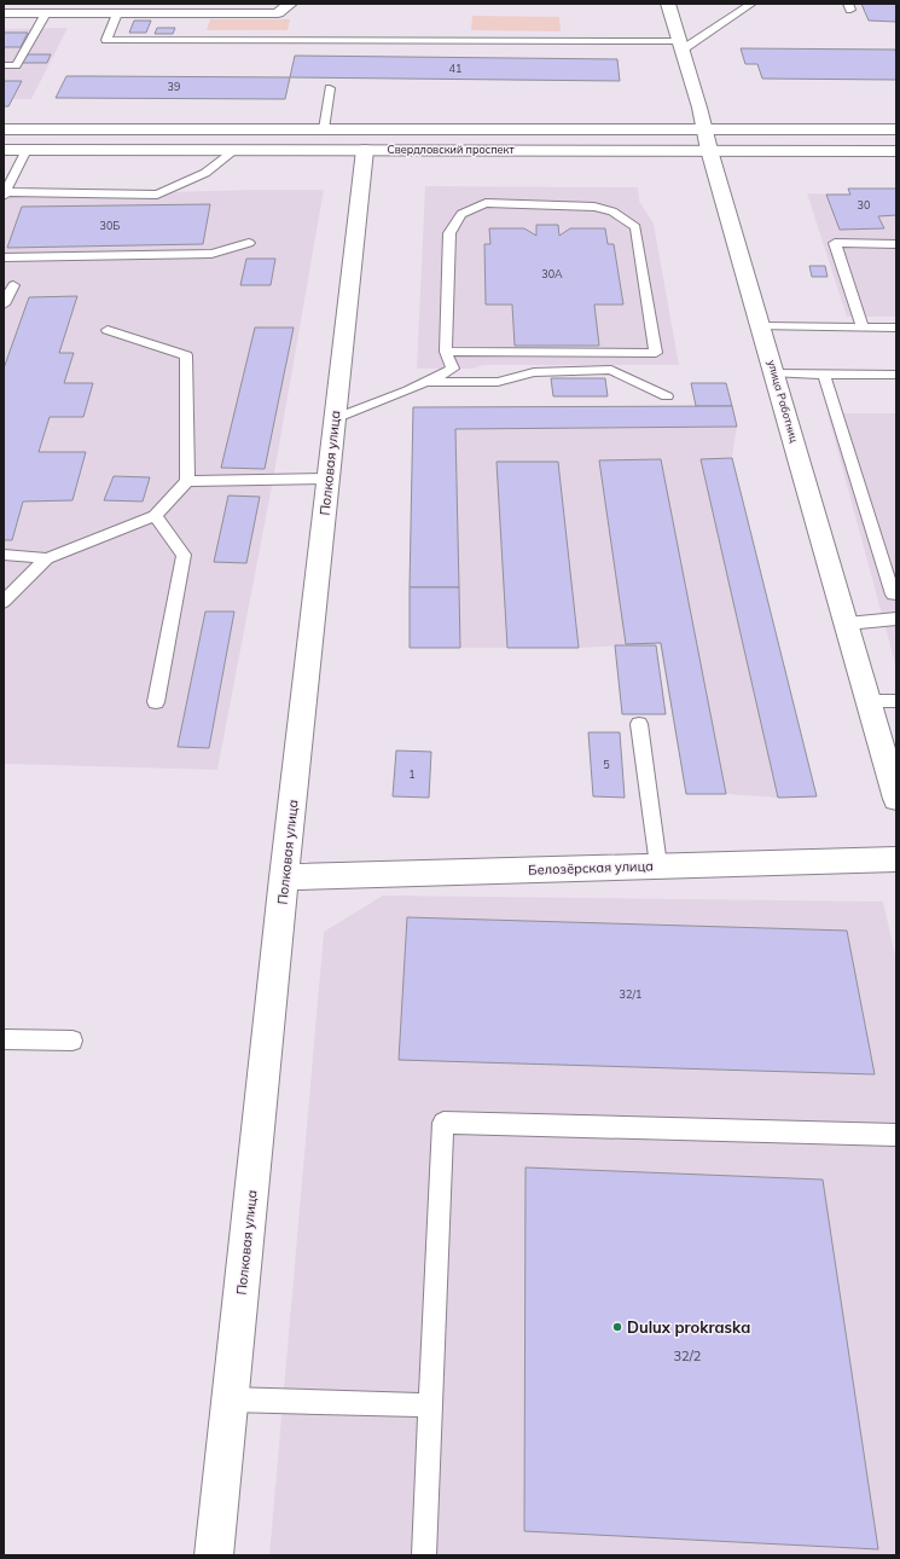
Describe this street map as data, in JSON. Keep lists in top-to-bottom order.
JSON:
{
  "streets": {
    "street": [
      "Свердловский проспект",
      "улица Работниц",
      "Полковая улица",
      "Белозёрская улица"
    ]
  },
  "crossings": [
    ["Свердловский проспект", "улица Работниц"],
    ["Свердловский проспект", "Полковая улица"],
    ["Полковая улица", "Белозёрская улица"]
  ],
  "places": ["Dulux prokraska"],
  "house_numbers": [
    "41",
    "39",
    "30",
    "30Б",
    "30А",
    "5",
    "1",
    "32/1",
    "32/2"
  ]
}
